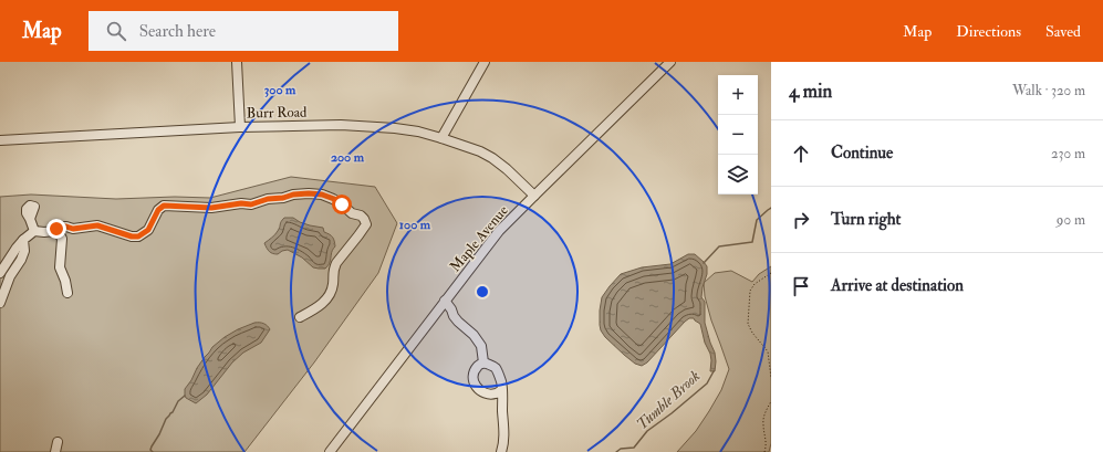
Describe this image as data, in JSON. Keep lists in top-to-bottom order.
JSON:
{
  "streets": {
    "street": ["Burr Road", "Maple Avenue"]
  },
  "crossings": [
    ["Burr Road", "Maple Avenue"]
  ],
  "water": ["Tumble Brook"],
  "page": {
    "header": "Map",
    "search": "Search here",
    "nav": ["Map", "Directions", "Saved"],
    "heading": ["4 min", "Walk · 320 m"],
    "map_buttons": ["+", "−"],
    "list": [
      ["Continue", "230 m"],
      ["Turn right", "90 m"],
      "Arrive at destination"
    ]
  },
  "rings": ["300 m", "200 m", "100 m"]
}
